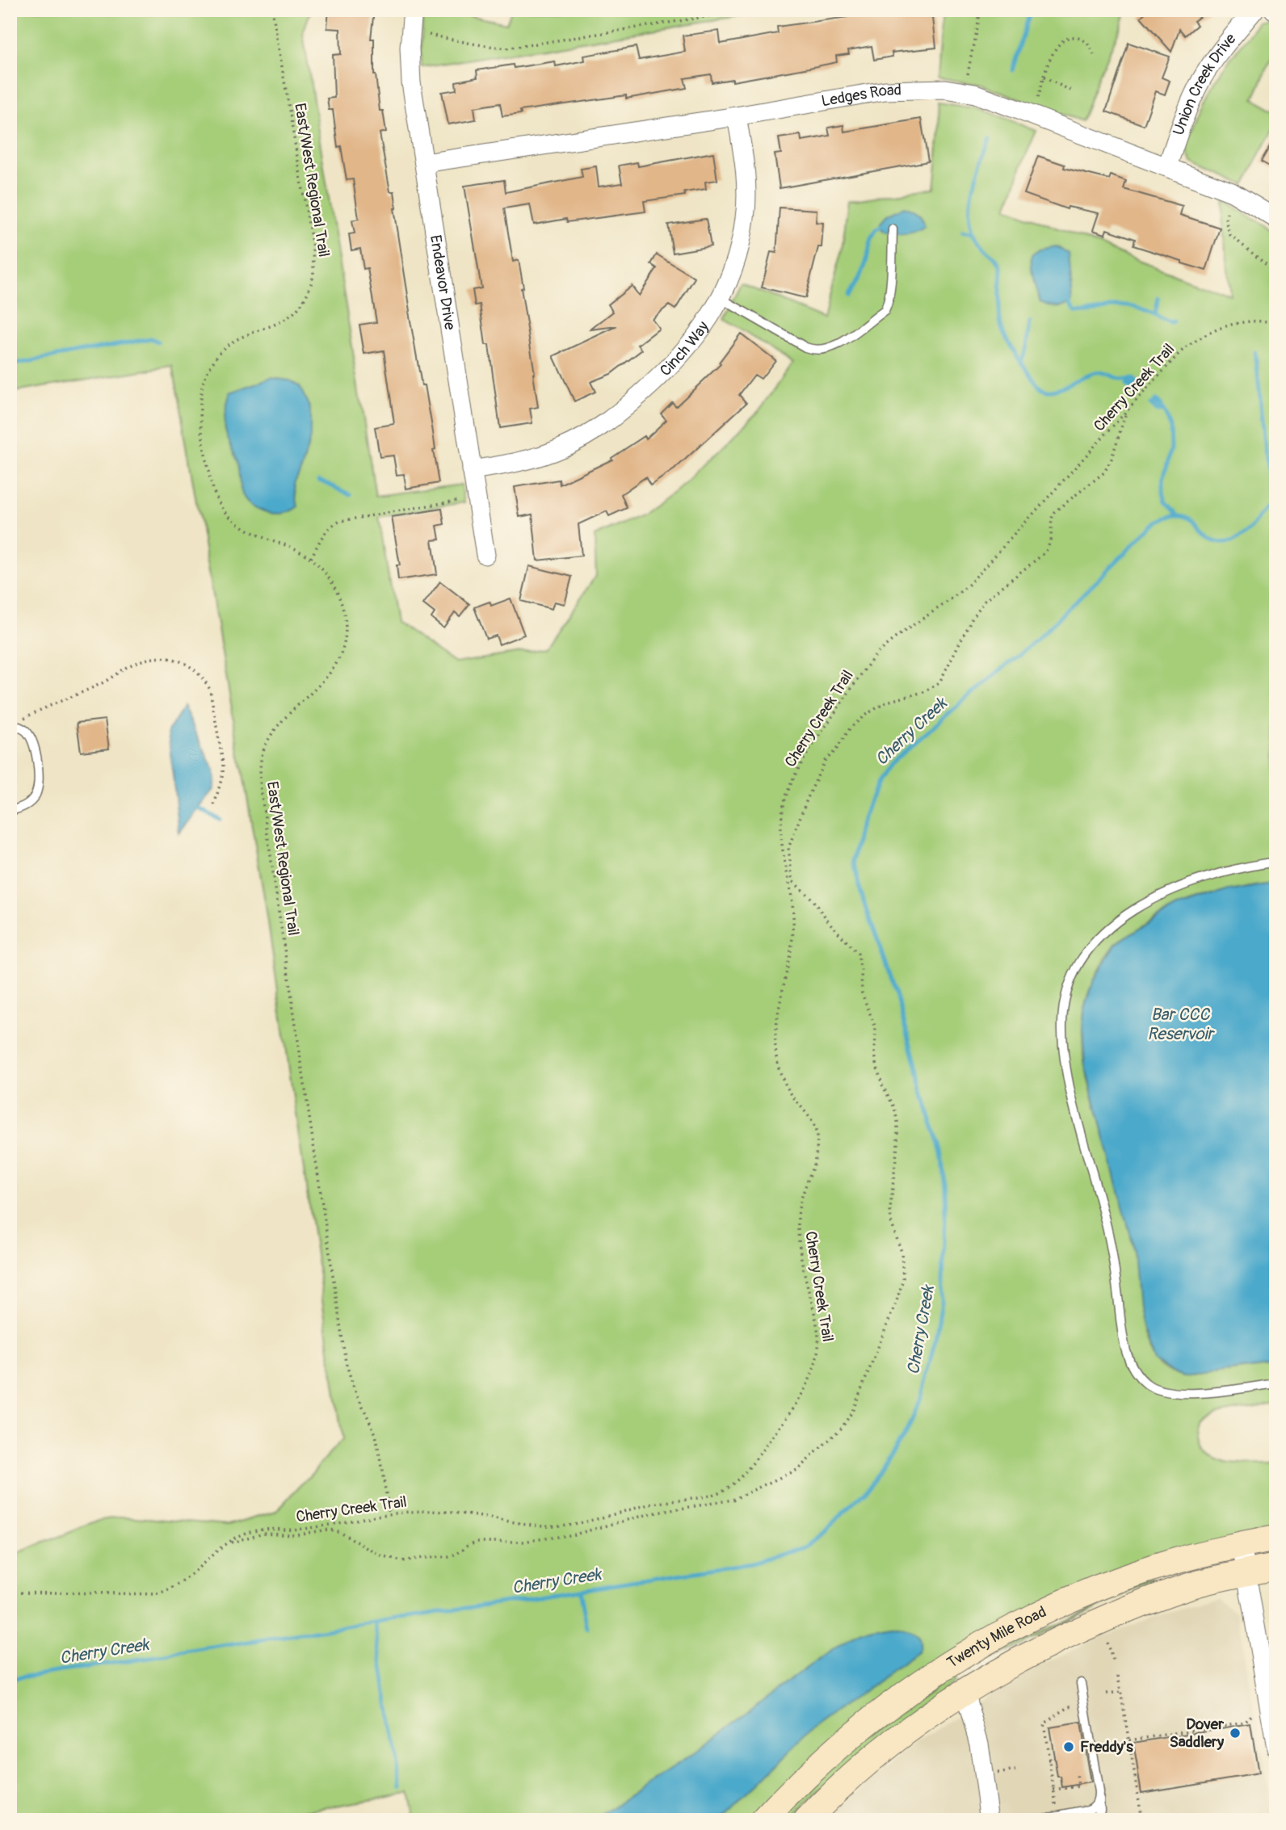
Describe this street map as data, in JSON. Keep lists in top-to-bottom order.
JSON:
{
  "streets": {
    "main road": ["Twenty Mile Road"],
    "street": [
      "Union Creek Drive",
      "Ledges Road",
      "Endeavor Drive",
      "Cinch Way"
    ],
    "path": ["East/West Regional Trail", "Cherry Creek Trail"]
  },
  "crossings": [
    ["Union Creek Drive", "Ledges Road"],
    ["Ledges Road", "Endeavor Drive"],
    ["Ledges Road", "Cinch Way"],
    ["East/West Regional Trail", "Cherry Creek Trail"],
    ["Endeavor Drive", "Cinch Way"]
  ],
  "water": ["Cherry Creek", "Bar CCC Reservoir"],
  "places": ["Dover Saddlery", "Freddy's"]
}
